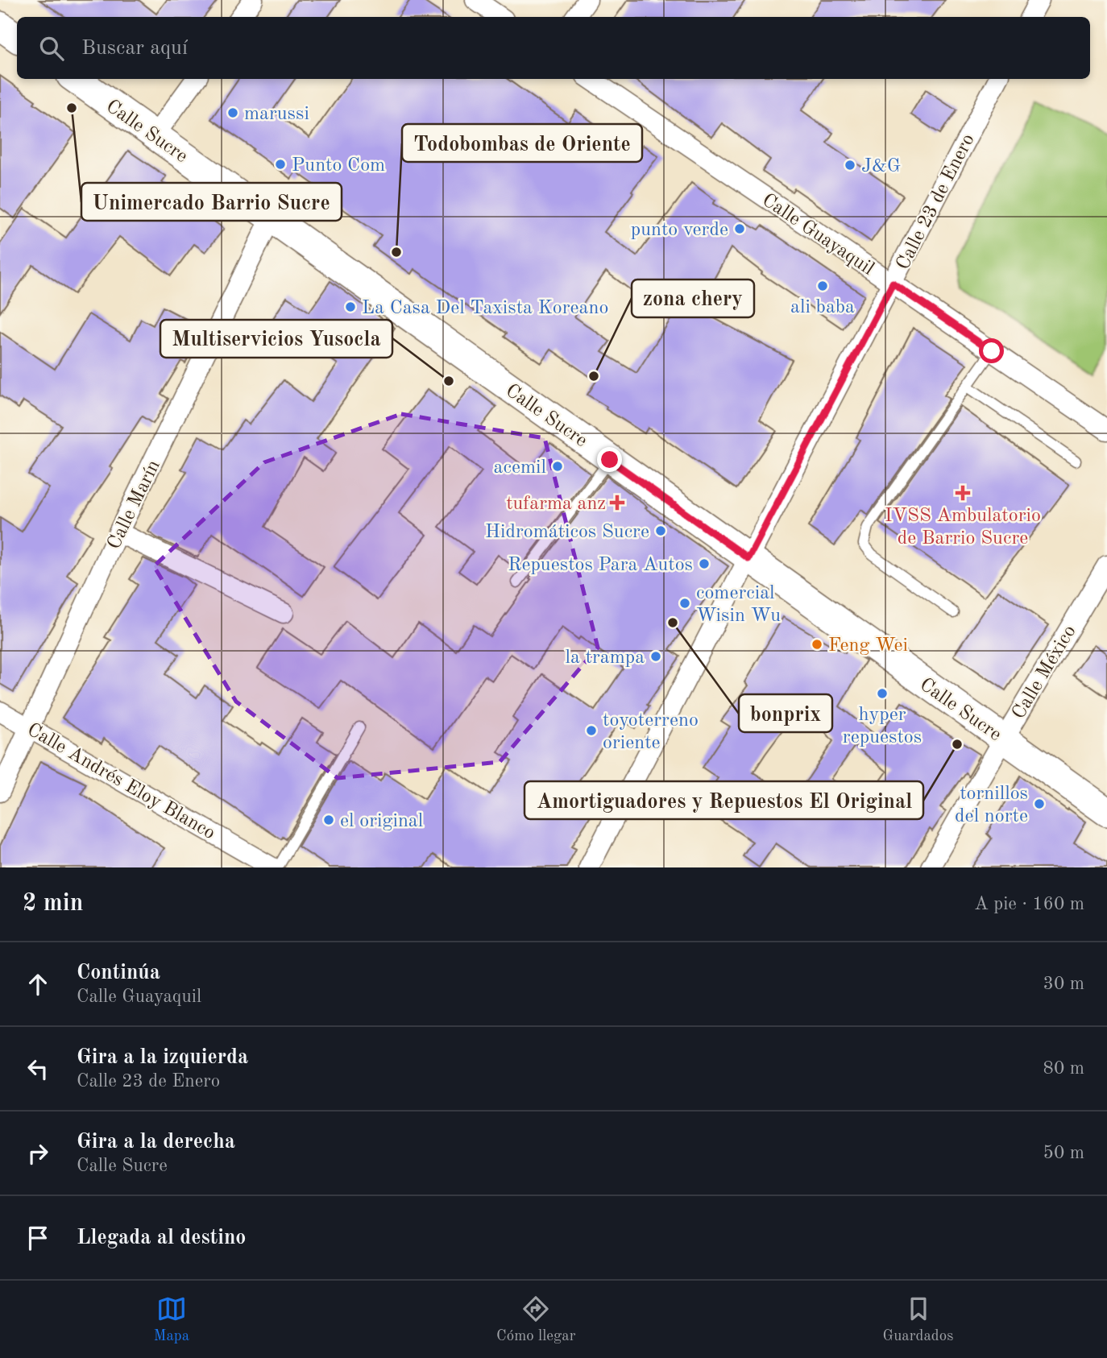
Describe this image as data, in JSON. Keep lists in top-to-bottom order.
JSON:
{
  "streets": {
    "street": [
      "Calle Sucre",
      "Calle 23 de Enero",
      "Calle Guayaquil",
      "Calle Marín",
      "Calle México",
      "Calle Andrés Eloy Blanco"
    ]
  },
  "crossings": [
    ["Calle Sucre", "Calle 23 de Enero"],
    ["Calle Sucre", "Calle Marín"],
    ["Calle Sucre", "Calle México"],
    ["Calle 23 de Enero", "Calle Guayaquil"],
    ["Calle Marín", "Calle Andrés Eloy Blanco"]
  ],
  "places": {
    "other": [
      "Unimercado Barrio Sucre",
      "marussi",
      "Punto Com",
      "J&G",
      "punto verde",
      "Todobombas de Oriente",
      "ali baba",
      "La Casa Del Taxista Koreano",
      "zona chery",
      "Multiservicios Yusocla",
      "acemil",
      "Hidromáticos Sucre",
      "Repuestos Para Autos",
      "comercial Wisin Wu",
      "bonprix",
      "Feng Wei",
      "la trampa",
      "hyper repuestos",
      "toyoterreno oriente",
      "Amortiguadores y Repuestos El Original",
      "tornillos del norte",
      "el original"
    ],
    "health": ["IVSS Ambulatorio de Barrio Sucre", "tufarma anz"]
  },
  "page": {
    "search": "Buscar aquí",
    "heading": ["2 min", "A pie · 160 m"],
    "list": [
      ["Continúa", "Calle Guayaquil", "30 m"],
      ["Gira a la izquierda", "Calle 23 de Enero", "80 m"],
      ["Gira a la derecha", "Calle Sucre", "50 m"],
      "Llegada al destino"
    ],
    "nav": ["Mapa", "Cómo llegar", "Guardados"]
  }
}
